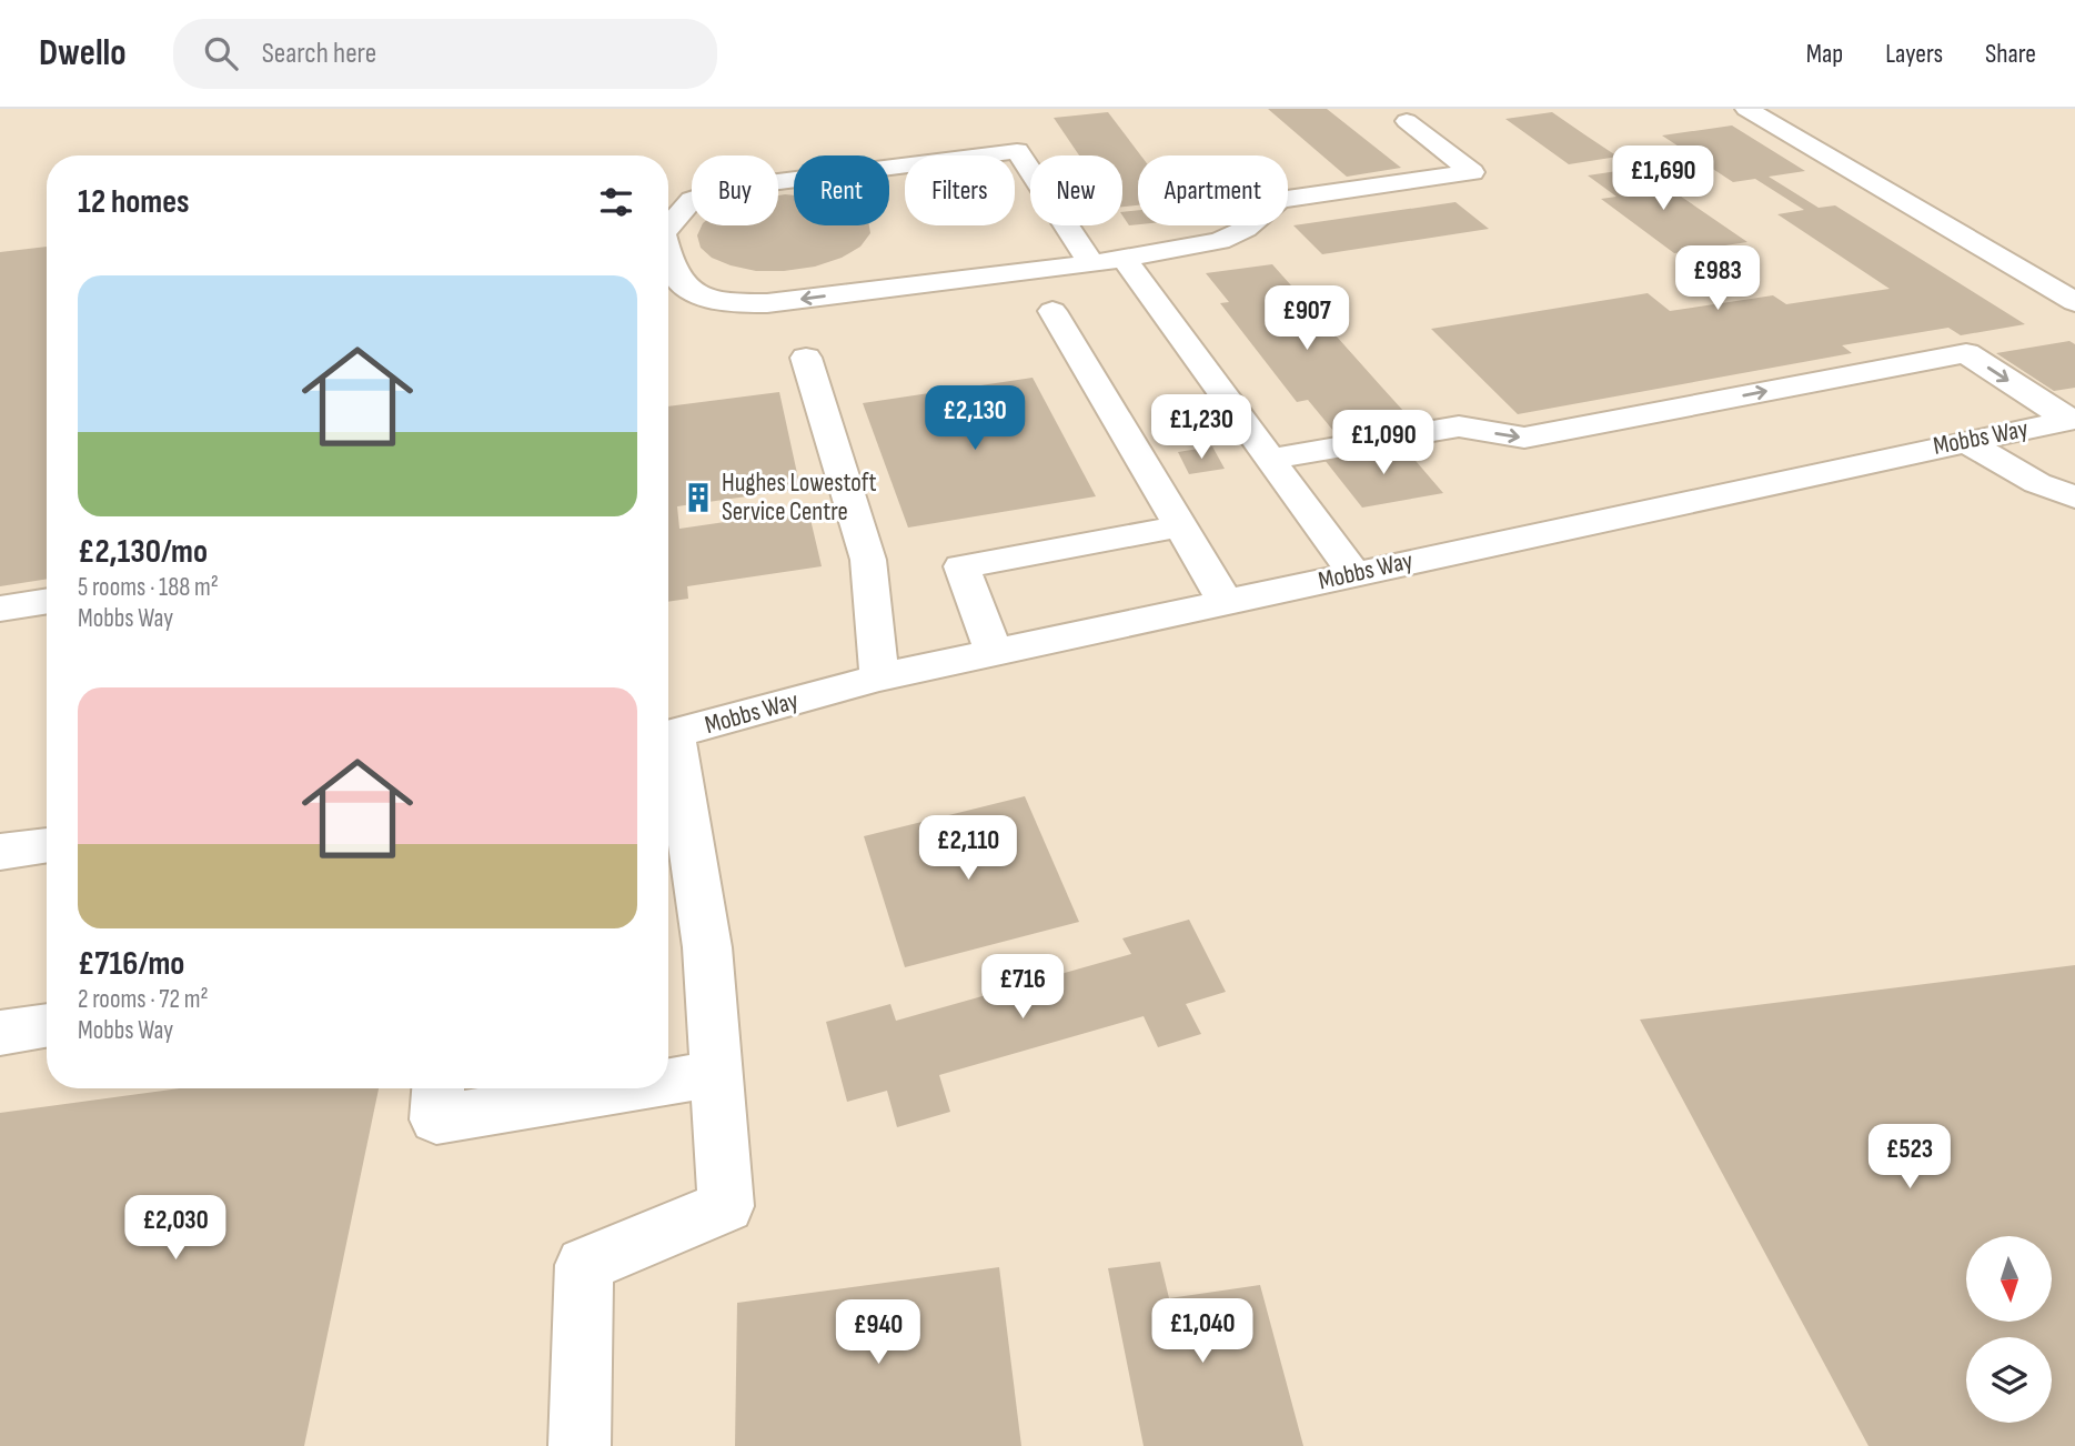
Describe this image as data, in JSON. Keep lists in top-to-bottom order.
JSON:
{
  "streets": {
    "street": ["Mobbs Way"]
  },
  "places": {
    "building": ["Hughes Lowestoft Service Centre"]
  },
  "north": "bottom",
  "page": {
    "header": "Dwello",
    "search": "Search here",
    "nav": ["Map", "Layers", "Share"],
    "price": [
      "£1,690",
      "£983",
      "£907",
      "£2,130",
      "£1,230",
      "£1,090",
      "£2,110",
      "£716",
      "£523",
      "£2,030",
      "£1,040",
      "£940"
    ],
    "chip": [
      "Buy",
      "Rent",
      "Filters",
      "New",
      "Apartment"
    ],
    "heading": "12 homes",
    "list": [
      {
        "name": "£2,130/mo",
        "note": "5 rooms · 188 m² · Mobbs Way"
      },
      {
        "name": "£716/mo",
        "note": "2 rooms · 72 m² · Mobbs Way"
      }
    ]
  }
}
